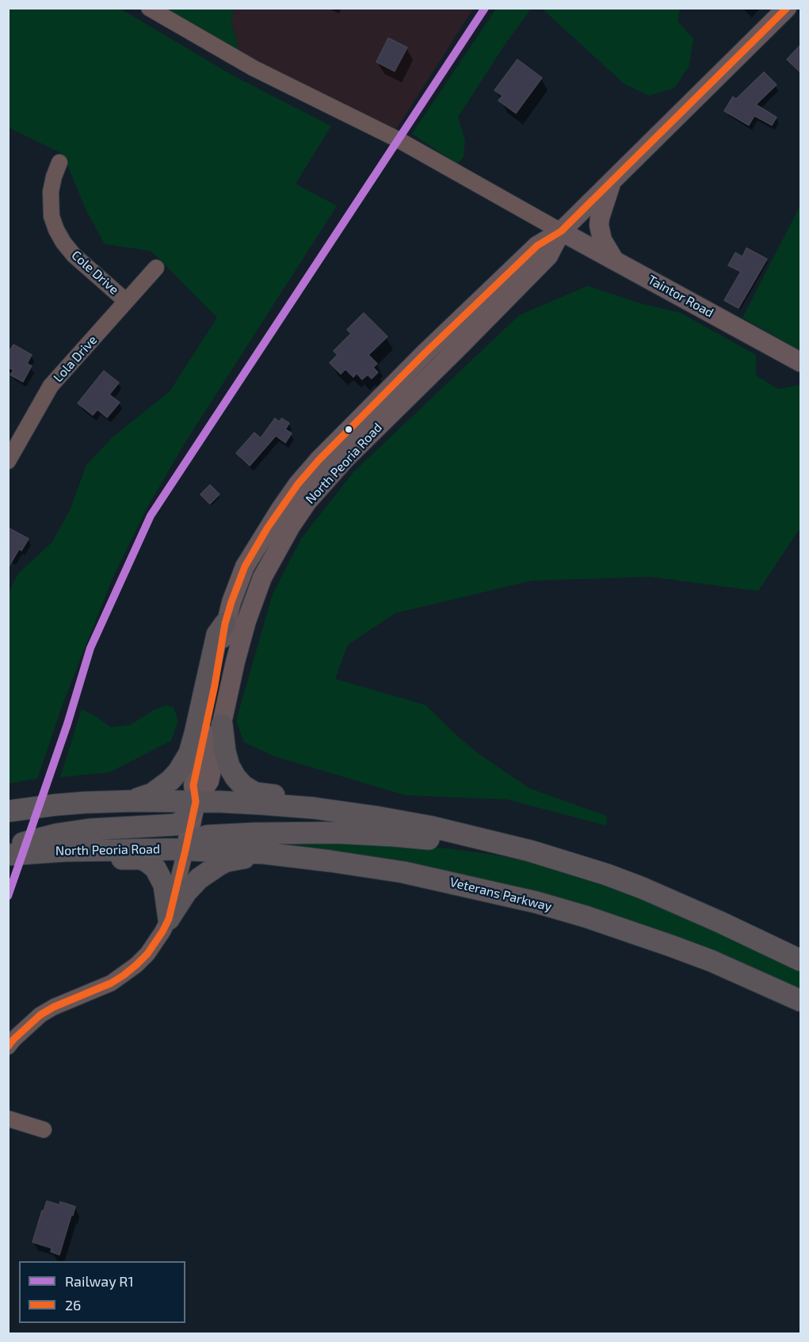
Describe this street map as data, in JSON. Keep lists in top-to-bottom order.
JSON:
{
  "streets": {
    "highway": ["North Peoria Road", "Veterans Parkway"],
    "main road": ["Taintor Road"],
    "street": ["Cole Drive", "Lola Drive"]
  },
  "crossings": [
    ["Cole Drive", "Lola Drive"],
    ["Taintor Road", "North Peoria Road"],
    ["North Peoria Road", "Veterans Parkway"]
  ],
  "lines": ["rail line R1", "transit line 26"],
  "legend": ["Railway R1", "26"]
}
